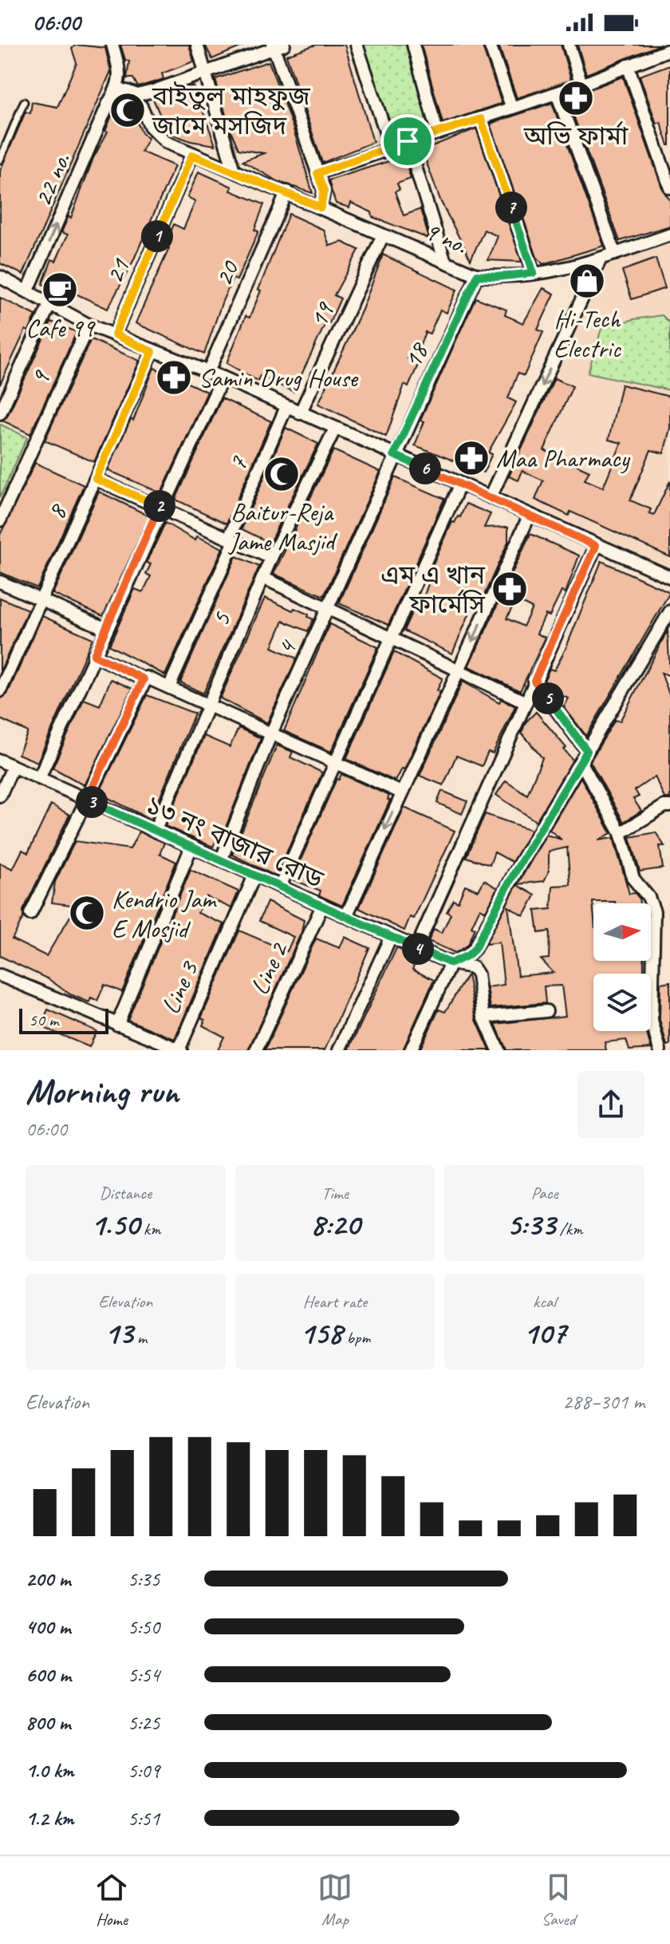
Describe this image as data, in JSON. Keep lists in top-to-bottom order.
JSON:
{
  "streets": {
    "street": [
      "22 no.",
      "9 no.",
      "21",
      "20",
      "19",
      "18",
      "9",
      "7",
      "8",
      "5",
      "4",
      "১৩ নং বাজার রোড",
      "Line 2",
      "Line 3"
    ]
  },
  "crossings": [
    ["22 no.", "9 no."],
    ["9 no.", "21"],
    ["9 no.", "20"],
    ["9 no.", "19"],
    ["9 no.", "18"],
    ["18", "4"],
    ["5", "১৩ নং বাজার রোড"],
    ["4", "১৩ নং বাজার রোড"],
    ["১৩ নং বাজার রোড", "Line 2"],
    ["১৩ নং বাজার রোড", "Line 3"]
  ],
  "one_way": ["22 no."],
  "places": {
    "pharmacy": [
      "অভি ফার্মা",
      "Samin Drug House",
      "Maa Pharmacy",
      "এম এ খান ফার্মেসি"
    ],
    "mosque": ["বাইতুল মাহফুজ জামে মসজিদ", "Baitur-Reja Jame Masjid", "Kendrio Jam E Mosjid"],
    "shop": ["Hi-Tech Electric"],
    "cafe": ["Cafe 99"]
  },
  "scale_bar": "50 m",
  "north": "right",
  "page": {
    "status": "06:00",
    "pins": [
      "7",
      "1",
      "6",
      "2",
      "5",
      "3",
      "4"
    ],
    "scale": "50 m",
    "heading": ["Morning run", "06:00"],
    "stats": [
      ["Distance", "1.50 km"],
      ["Time", "8:20"],
      ["Pace", "5:33 /km"],
      ["Elevation", "13 m"],
      ["Heart rate", "158 bpm"],
      ["kcal", "107"]
    ],
    "chart": ["Elevation", "288–301 m"],
    "list": [
      {
        "name": "200 m",
        "note": "5:35"
      },
      {
        "name": "400 m",
        "note": "5:50"
      },
      {
        "name": "600 m",
        "note": "5:54"
      },
      {
        "name": "800 m",
        "note": "5:25"
      },
      {
        "name": "1.0 km",
        "note": "5:09"
      },
      {
        "name": "1.2 km",
        "note": "5:51"
      }
    ],
    "tabs": ["Home", "Map", "Saved"]
  }
}
